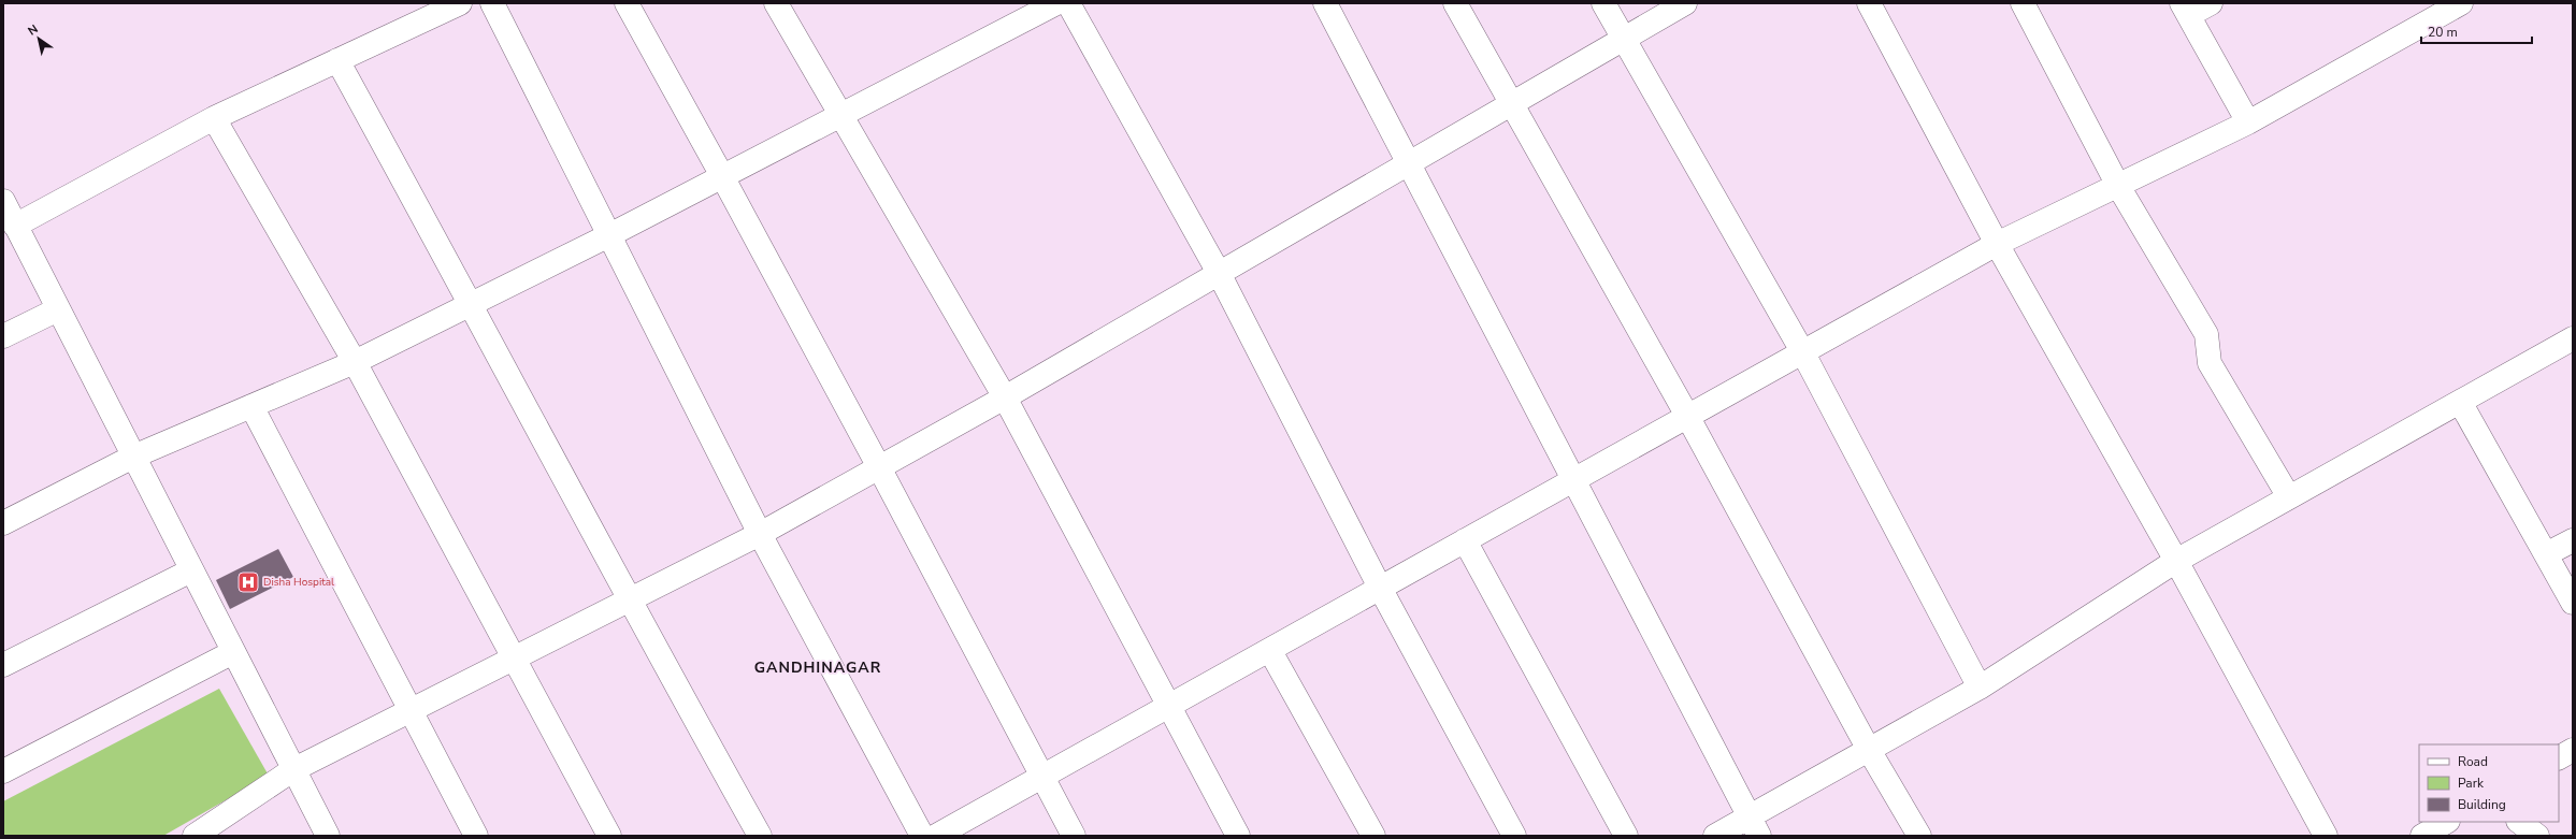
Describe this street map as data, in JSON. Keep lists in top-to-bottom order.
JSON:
{
  "districts": ["GANDHINAGAR"],
  "places": {
    "hospital": ["Disha Hospital"]
  },
  "legend": ["Road", "Park", "Building"],
  "scale_bar": "20 m",
  "north": "top left"
}
